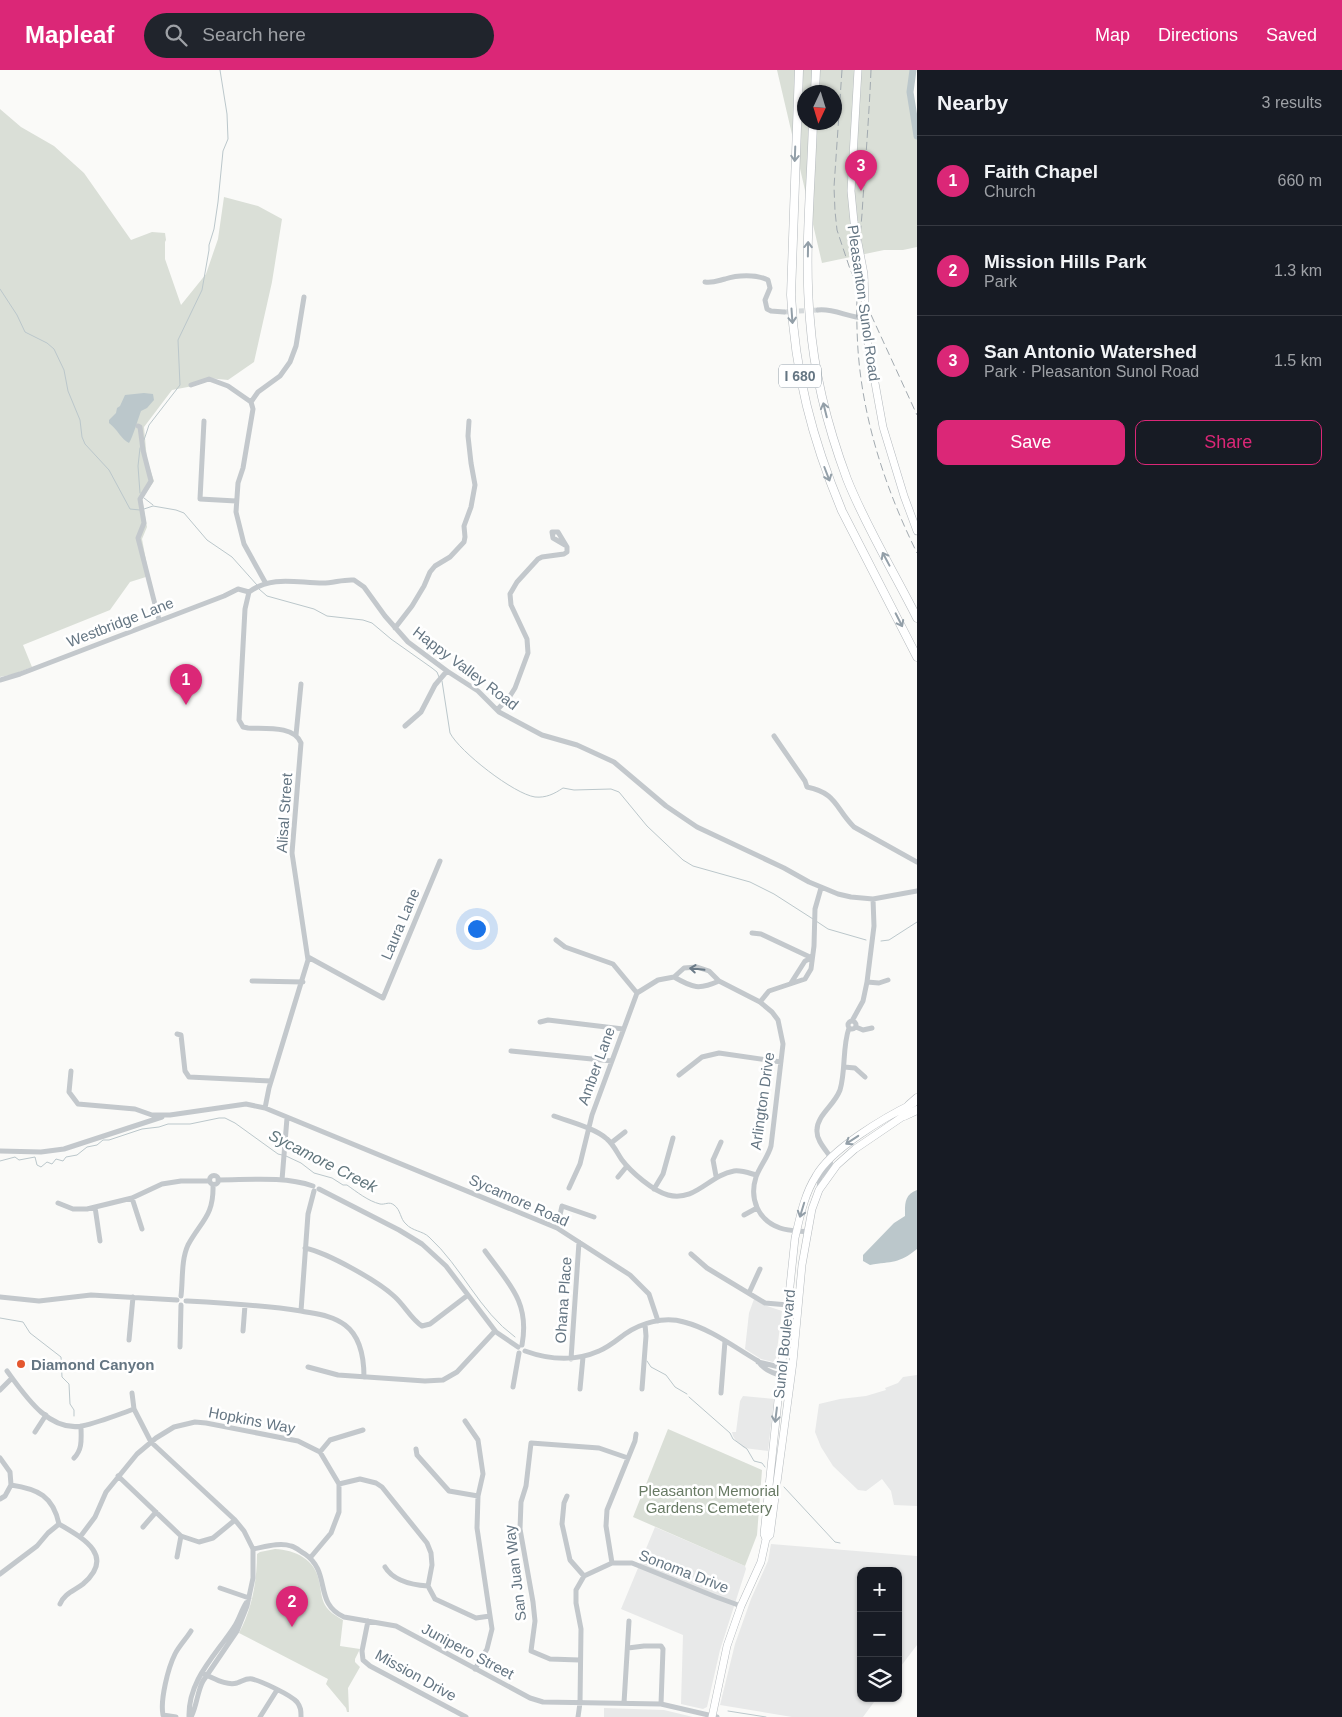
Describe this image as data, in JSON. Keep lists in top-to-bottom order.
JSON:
{
  "streets": {
    "highway": ["I 680"],
    "main road": ["Pleasanton Sunol Road", "Sunol Boulevard"],
    "street": [
      "Westbridge Lane",
      "Happy Valley Road",
      "Alisal Street",
      "Laura Lane",
      "Amber Lane",
      "Arlington Drive",
      "Sycamore Road",
      "Ohana Place",
      "Hopkins Way",
      "Sonoma Drive",
      "San Juan Way",
      "Junipero Street",
      "Mission Drive"
    ]
  },
  "crossings": [
    ["Alisal Street", "Laura Lane"],
    ["Alisal Street", "Sycamore Road"],
    ["Sycamore Road", "Ohana Place"],
    ["Sunol Boulevard", "Sonoma Drive"],
    ["Sunol Boulevard", "Junipero Street"],
    ["Junipero Street", "Mission Drive"]
  ],
  "water": ["Sycamore Creek"],
  "parks": ["Pleasanton Memorial Gardens Cemetery"],
  "places": ["Diamond Canyon"],
  "north": "bottom",
  "page": {
    "header": "Mapleaf",
    "search": "Search here",
    "nav": ["Map", "Directions", "Saved"],
    "heading": ["Nearby", "3 results"],
    "list": [
      {
        "mark": "1",
        "name": "Faith Chapel",
        "note": "Church",
        "value": "660 m"
      },
      {
        "mark": "2",
        "name": "Mission Hills Park",
        "note": "Park",
        "value": "1.3 km"
      },
      {
        "mark": "3",
        "name": "San Antonio Watershed",
        "note": "Park · Pleasanton Sunol Road",
        "value": "1.5 km"
      }
    ],
    "pins": ["3", "1", "2"],
    "buttons": ["Save", "Share"],
    "map_buttons": ["+", "−"]
  }
}
